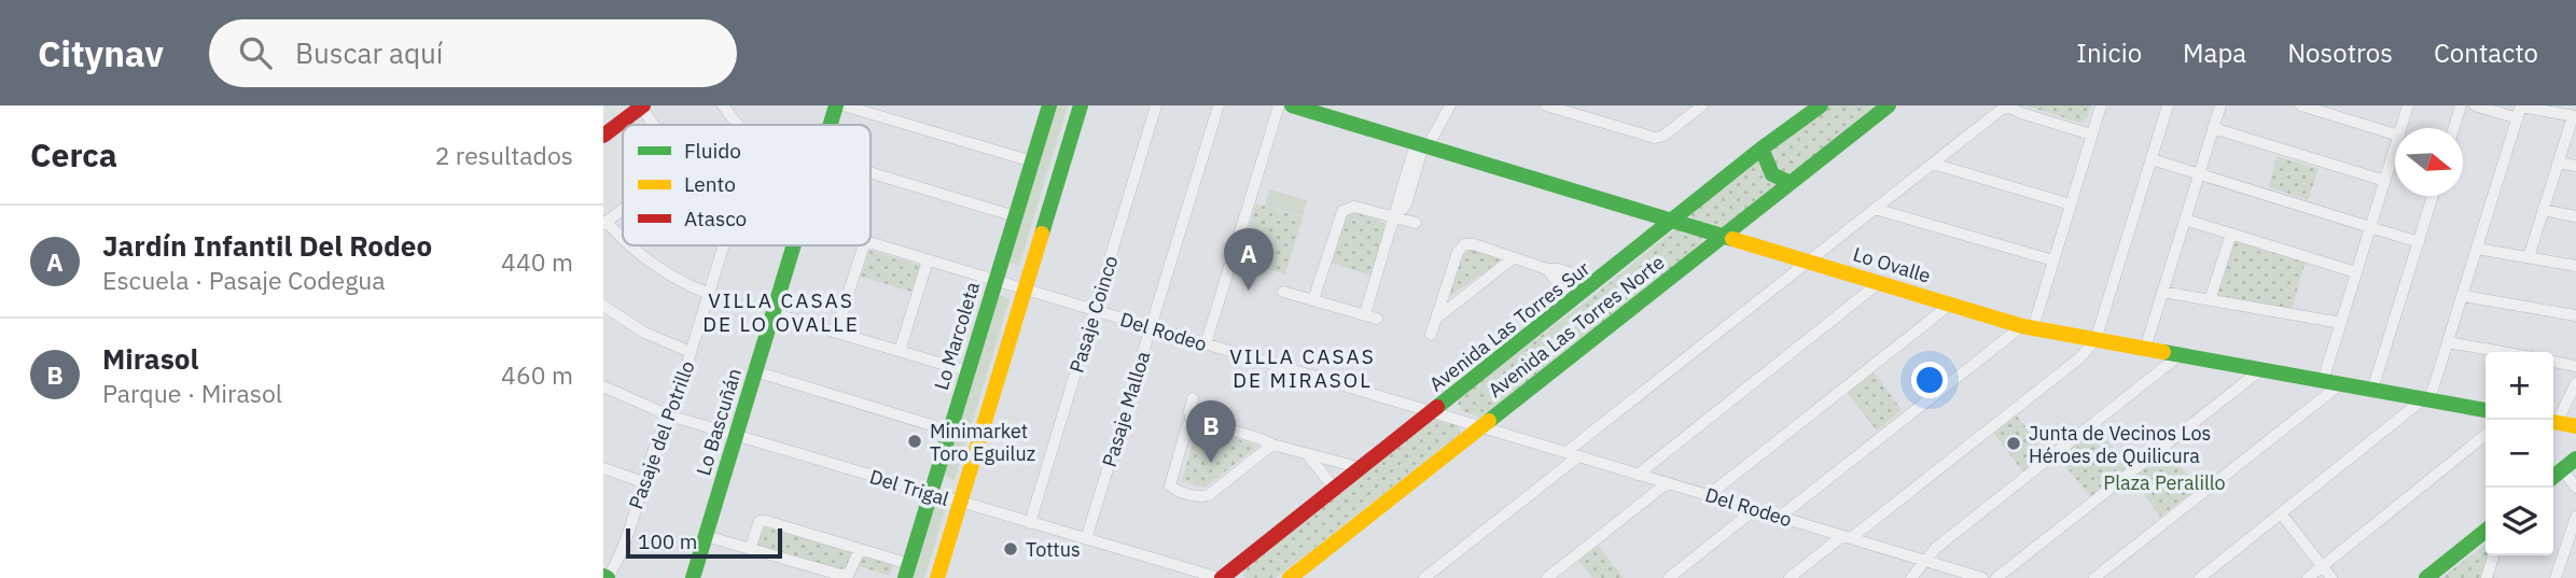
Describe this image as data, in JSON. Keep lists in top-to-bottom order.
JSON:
{
  "streets": {
    "street": [
      "Lo Ovalle",
      "Pasaje Coinco",
      "Avenida Las Torres Sur",
      "Avenida Las Torres Norte",
      "Del Rodeo",
      "Lo Marcoleta",
      "Pasaje Malloa",
      "Lo Bascuñán",
      "Pasaje del Potrillo",
      "Del Trigal"
    ]
  },
  "crossings": [
    ["Lo Ovalle", "Avenida Las Torres Sur"],
    ["Lo Ovalle", "Avenida Las Torres Norte"],
    ["Pasaje Coinco", "Del Rodeo"],
    ["Pasaje Coinco", "Del Trigal"],
    ["Avenida Las Torres Sur", "Del Rodeo"],
    ["Avenida Las Torres Sur", "Del Trigal"],
    ["Avenida Las Torres Norte", "Del Rodeo"],
    ["Del Rodeo", "Lo Marcoleta"],
    ["Del Rodeo", "Pasaje Malloa"],
    ["Lo Marcoleta", "Del Trigal"],
    ["Pasaje Malloa", "Del Trigal"],
    ["Lo Bascuñán", "Del Trigal"],
    ["Pasaje del Potrillo", "Del Trigal"]
  ],
  "districts": ["VILLA CASAS DE LO OVALLE", "VILLA CASAS DE MIRASOL"],
  "parks": ["Plaza Peralillo"],
  "places": ["Minimarket Toro Eguiluz", "Junta de Vecinos Los Héroes de Quilicura", "Tottus"],
  "legend": ["Fluido", "Lento", "Atasco"],
  "scale_bar": "100 m",
  "north": "right",
  "page": {
    "header": "Citynav",
    "search": "Buscar aquí",
    "nav": [
      "Inicio",
      "Mapa",
      "Nosotros",
      "Contacto"
    ],
    "heading": ["Cerca", "2 resultados"],
    "list": [
      {
        "mark": "A",
        "name": "Jardín Infantil Del Rodeo",
        "note": "Escuela · Pasaje Codegua",
        "value": "440 m"
      },
      {
        "mark": "B",
        "name": "Mirasol",
        "note": "Parque · Mirasol",
        "value": "460 m"
      }
    ],
    "pins": ["A", "B"],
    "map_buttons": ["+", "−"],
    "scale": "100 m"
  }
}
